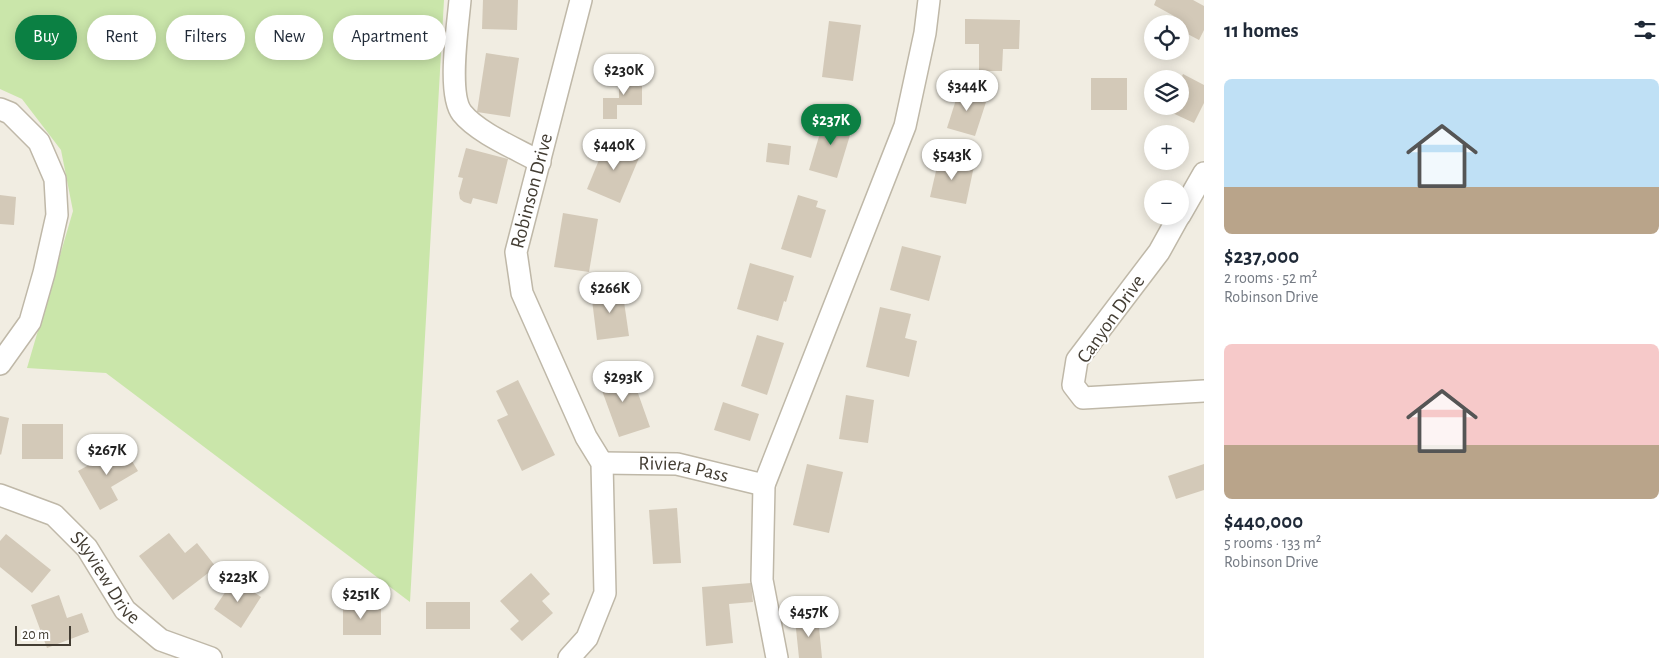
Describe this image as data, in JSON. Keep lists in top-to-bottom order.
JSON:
{
  "streets": {
    "street": [
      "Robinson Drive",
      "Canyon Drive",
      "Riviera Pass",
      "Skyview Drive"
    ]
  },
  "crossings": [
    ["Robinson Drive", "Riviera Pass"]
  ],
  "scale_bar": "20 m",
  "page": {
    "heading": "11 homes",
    "map_buttons": ["+", "−"],
    "chip": [
      "Buy",
      "Rent",
      "Filters",
      "New",
      "Apartment"
    ],
    "price": [
      "$230K",
      "$344K",
      "$237K",
      "$440K",
      "$543K",
      "$266K",
      "$293K",
      "$267K",
      "$223K",
      "$251K",
      "$457K"
    ],
    "list": [
      {
        "name": "$237,000",
        "note": "2 rooms · 52 m² · Robinson Drive"
      },
      {
        "name": "$440,000",
        "note": "5 rooms · 133 m² · Robinson Drive"
      }
    ],
    "scale": "20 m"
  }
}
